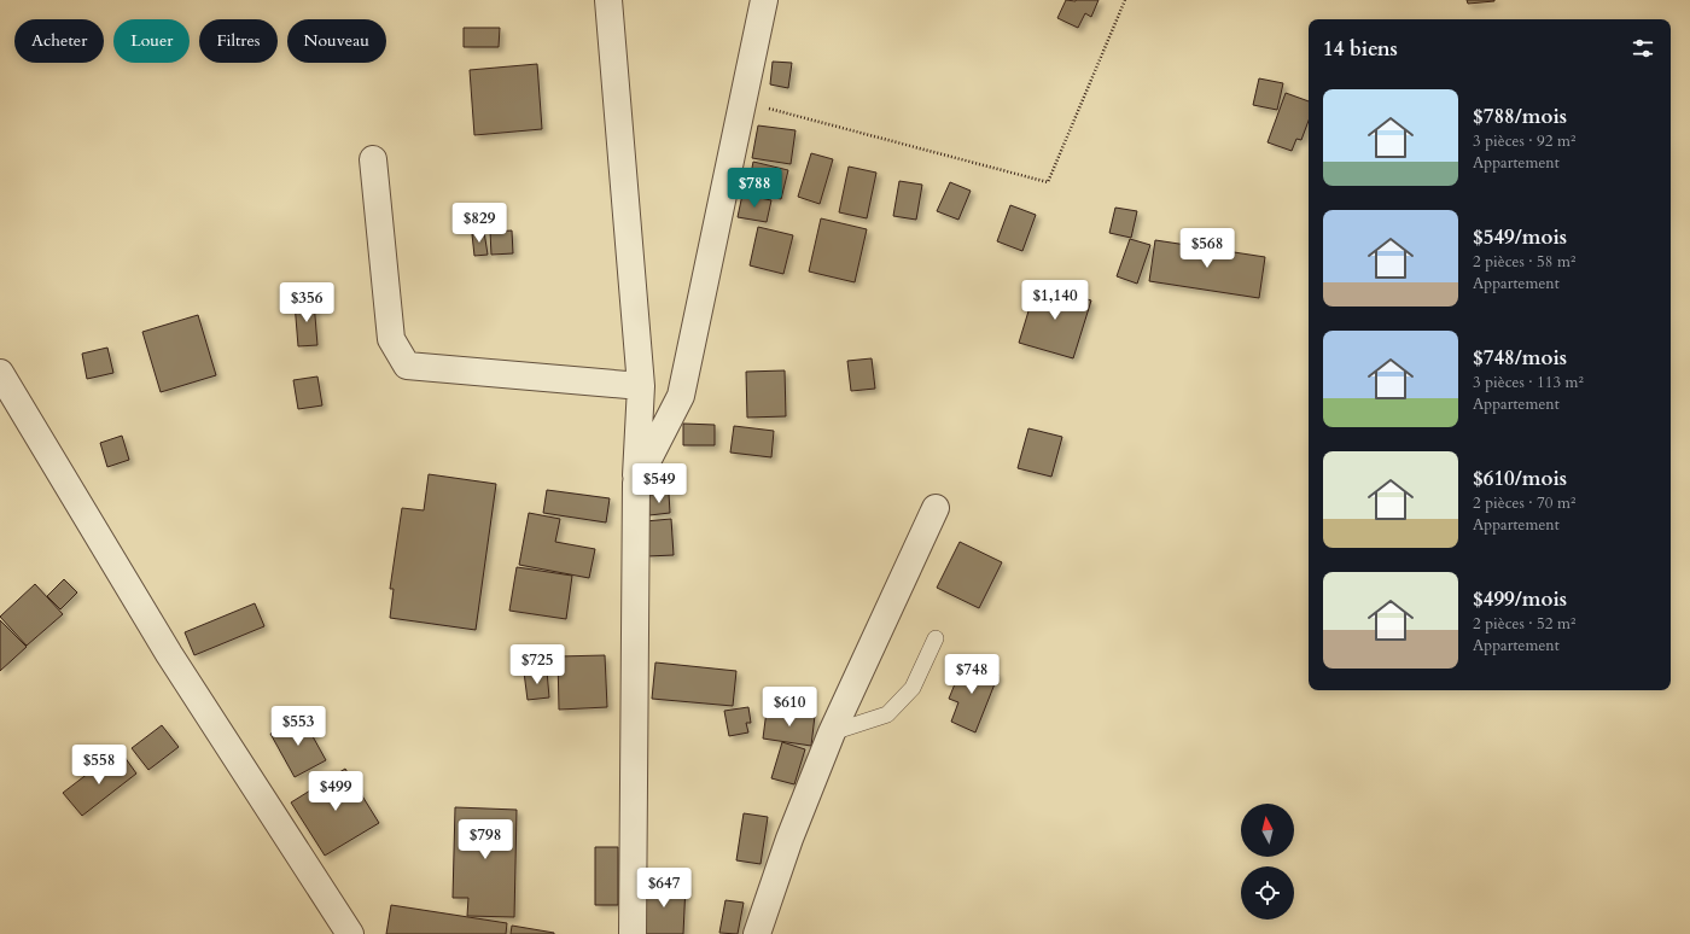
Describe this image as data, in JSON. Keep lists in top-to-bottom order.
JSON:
{
  "north": "top",
  "page": {
    "chip": [
      "Acheter",
      "Louer",
      "Filtres",
      "Nouveau"
    ],
    "heading": "14 biens",
    "list": [
      {
        "name": "$788/mois",
        "note": "3 pièces · 92 m² · Appartement"
      },
      {
        "name": "$549/mois",
        "note": "2 pièces · 58 m² · Appartement"
      },
      {
        "name": "$748/mois",
        "note": "3 pièces · 113 m² · Appartement"
      },
      {
        "name": "$610/mois",
        "note": "2 pièces · 70 m² · Appartement"
      },
      {
        "name": "$499/mois",
        "note": "2 pièces · 52 m² · Appartement"
      }
    ],
    "price": [
      "$788",
      "$829",
      "$568",
      "$1,140",
      "$356",
      "$549",
      "$725",
      "$748",
      "$610",
      "$553",
      "$558",
      "$499",
      "$798",
      "$647"
    ]
  }
}
